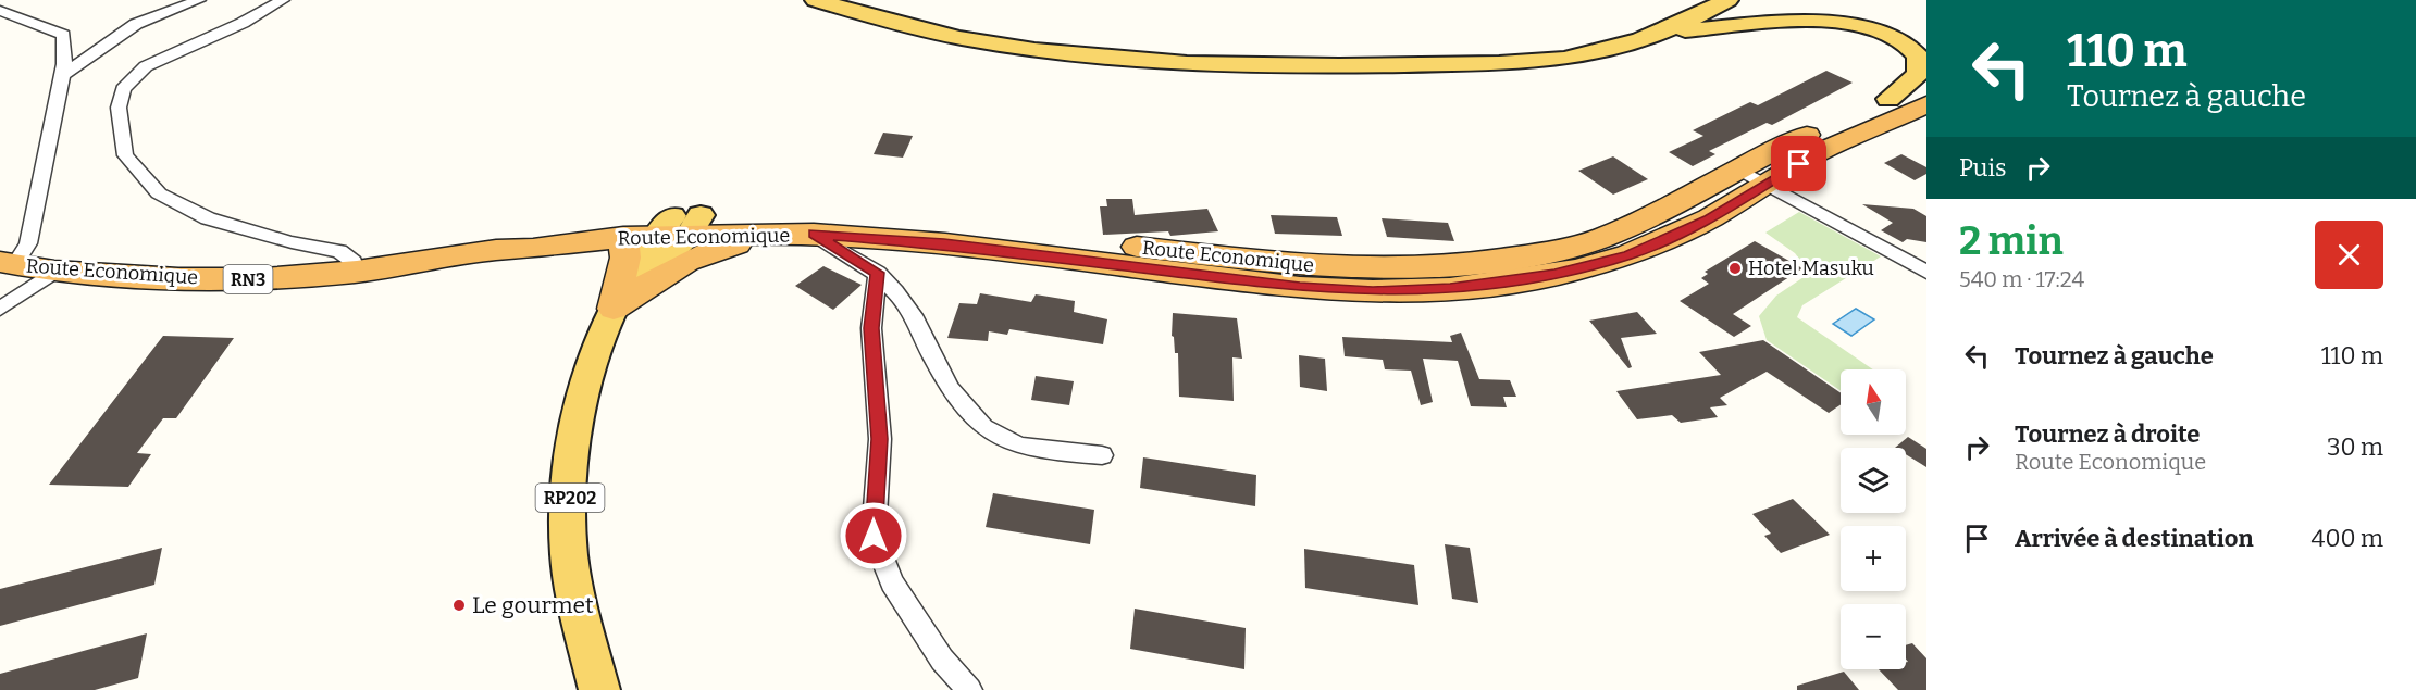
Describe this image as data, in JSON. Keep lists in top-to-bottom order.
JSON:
{
  "streets": {
    "highway": ["Route Economique", "RN3"],
    "main road": ["RP202"]
  },
  "places": ["Hotel Masuku", "Le gourmet"],
  "north": "top",
  "page": {
    "turn": ["110 m", "Tournez à gauche"],
    "then": "Puis",
    "heading": ["2 min", "540 m · 17:24"],
    "list": [
      {
        "name": "Tournez à gauche",
        "value": "110 m"
      },
      {
        "name": "Tournez à droite",
        "note": "Route Economique",
        "value": "30 m"
      },
      {
        "name": "Arrivée à destination",
        "value": "400 m"
      }
    ],
    "map_buttons": ["+", "−"]
  }
}
